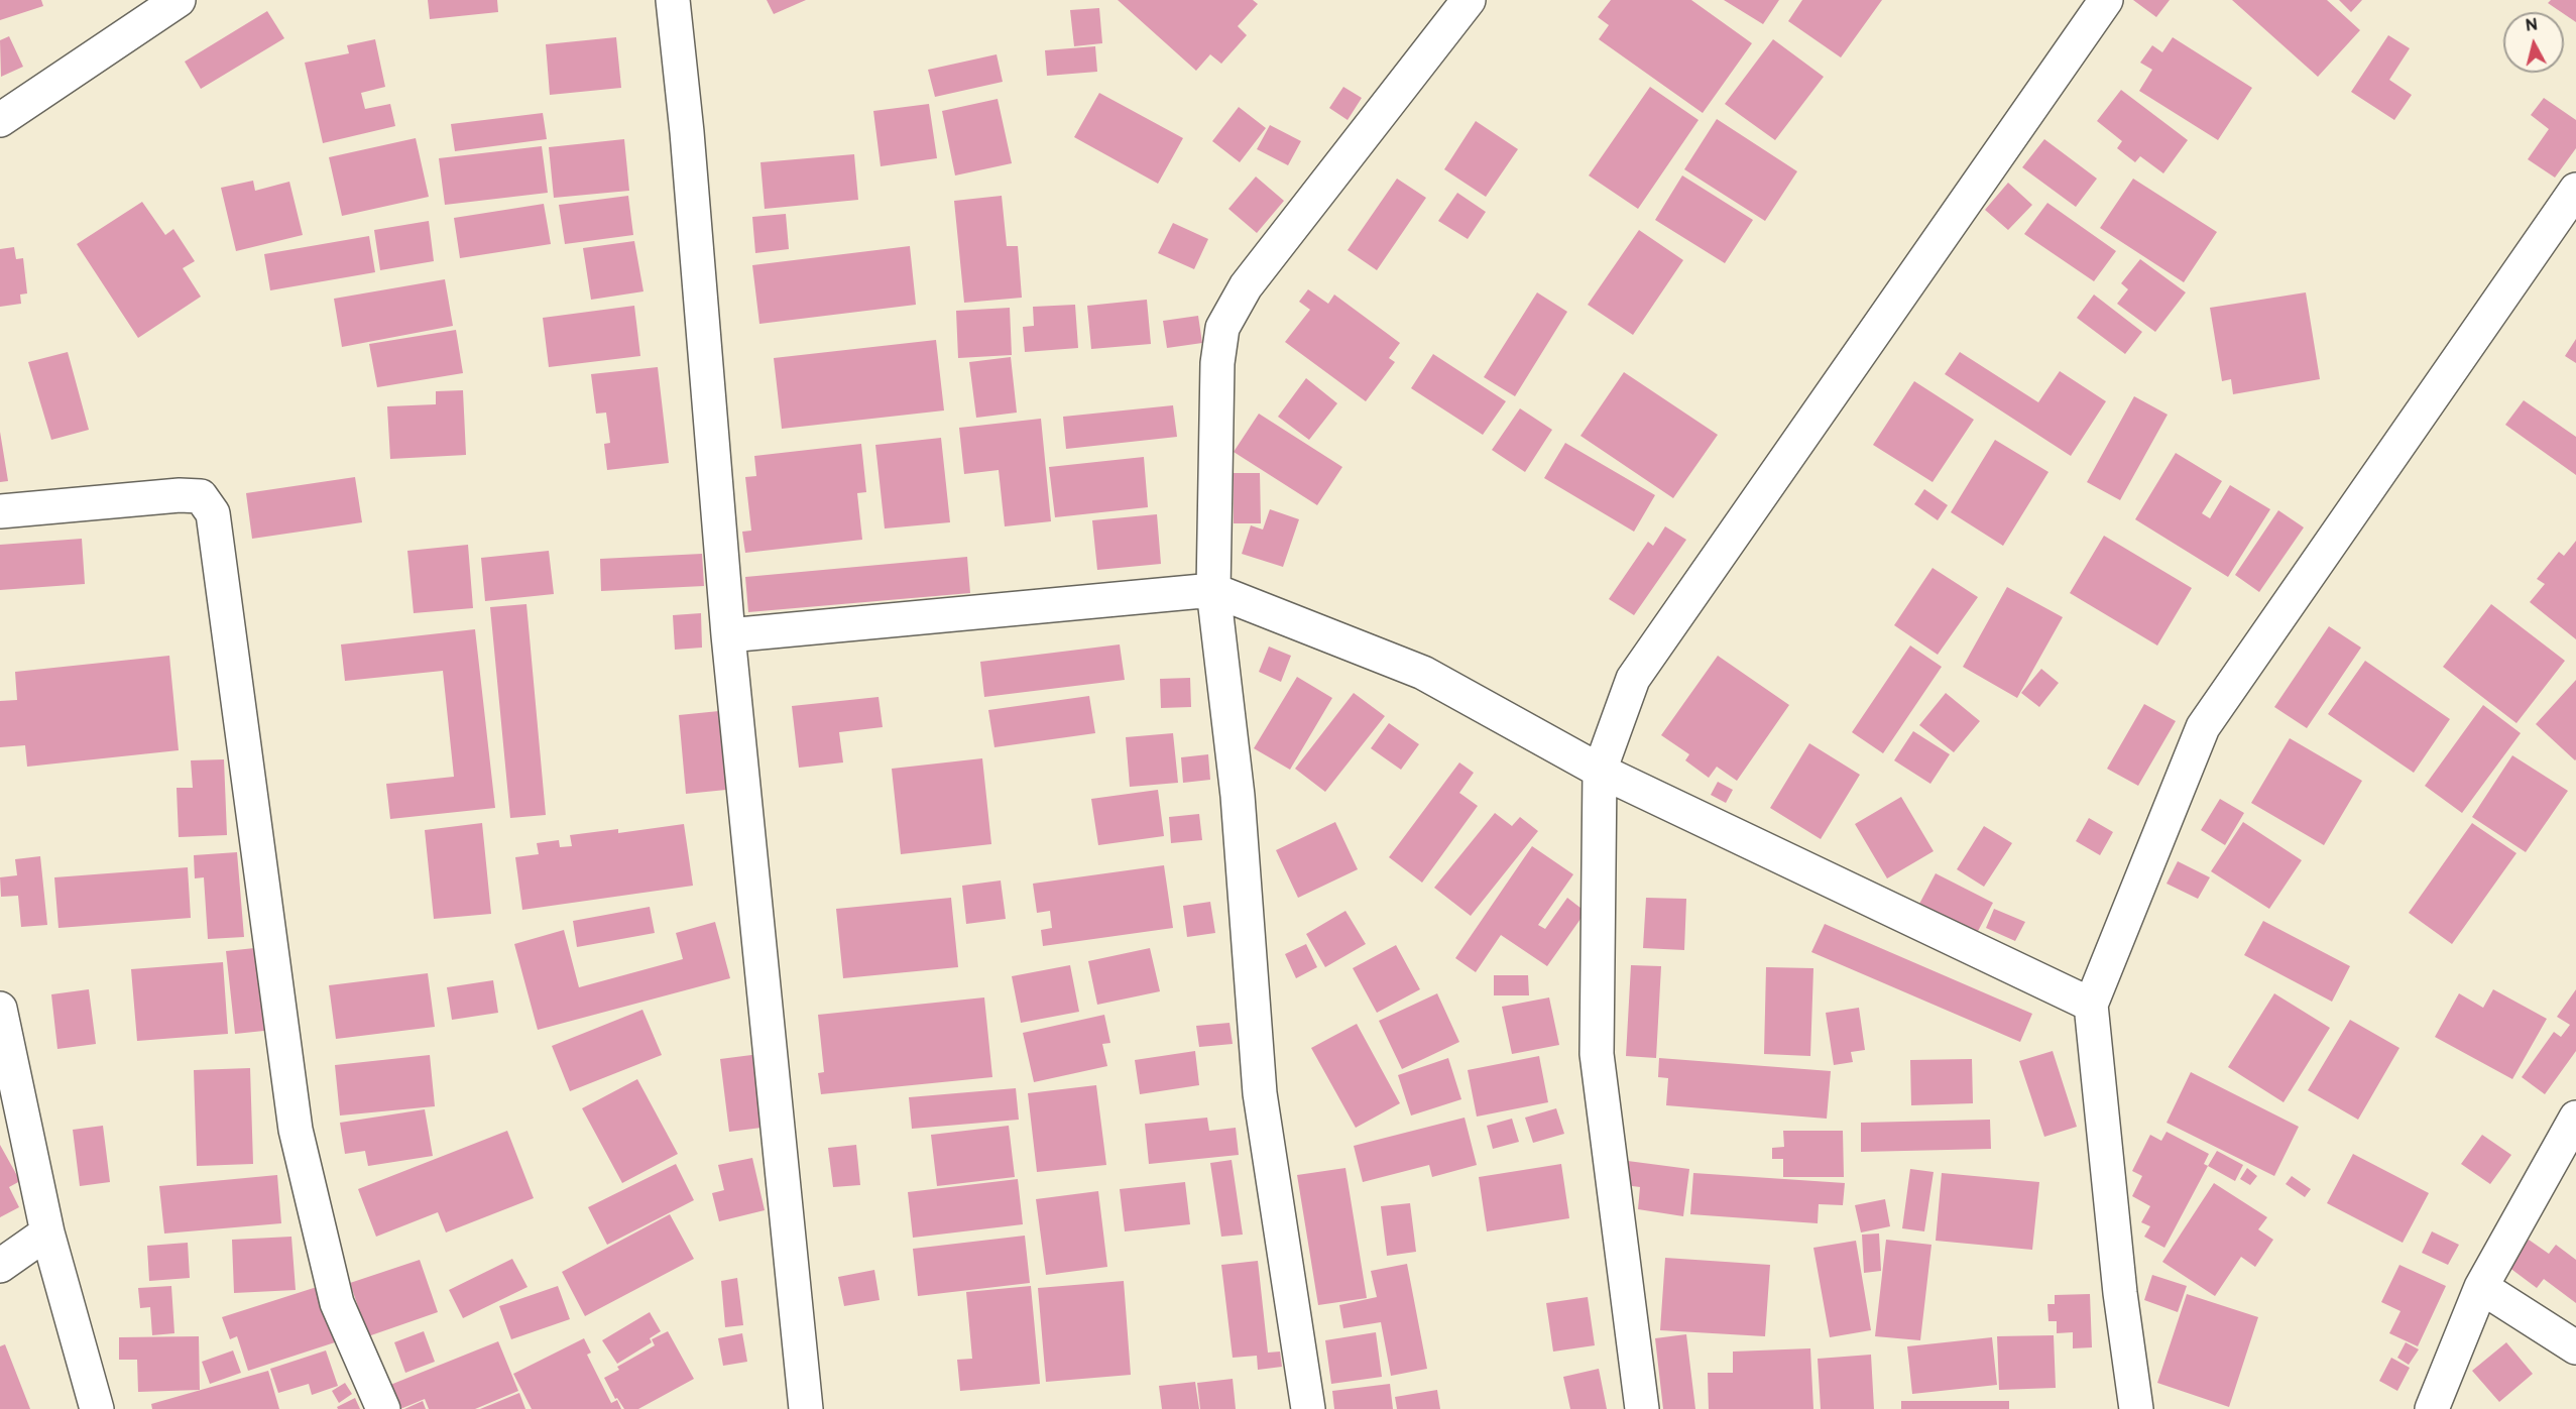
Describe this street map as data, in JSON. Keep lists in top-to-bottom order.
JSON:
{
  "north": "top"
}
